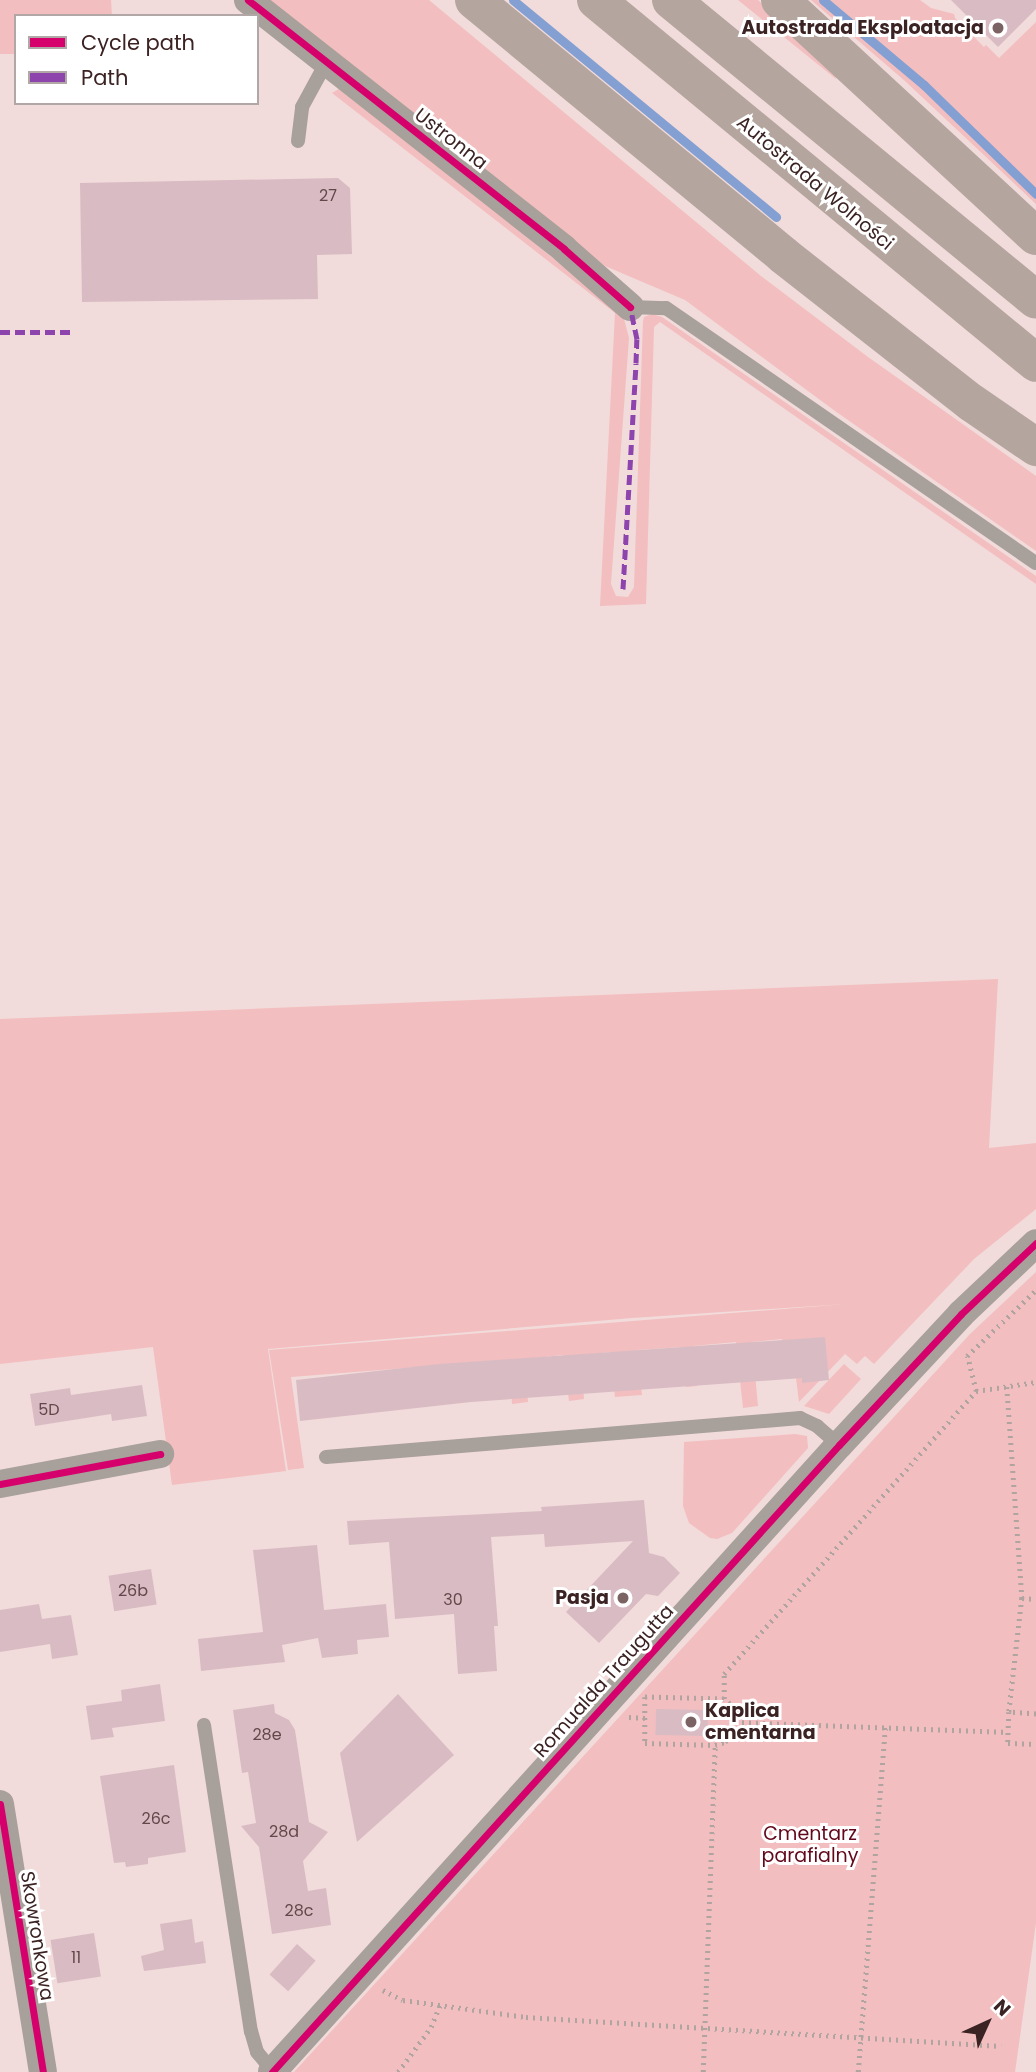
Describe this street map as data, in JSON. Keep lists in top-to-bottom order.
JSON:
{
  "streets": {
    "highway": ["Autostrada Wolności"],
    "street": ["Ustronna", "Romualda Traugutta", "Skowronkowa"]
  },
  "parks": ["Cmentarz parafialny"],
  "places": ["Autostrada Eksploatacja", "Pasja", "Kaplica cmentarna"],
  "house_numbers": [
    "27",
    "5D",
    "26b",
    "30",
    "28e",
    "26c",
    "28d",
    "28c",
    "11"
  ],
  "legend": ["Cycle path", "Path"],
  "north": "top right"
}
